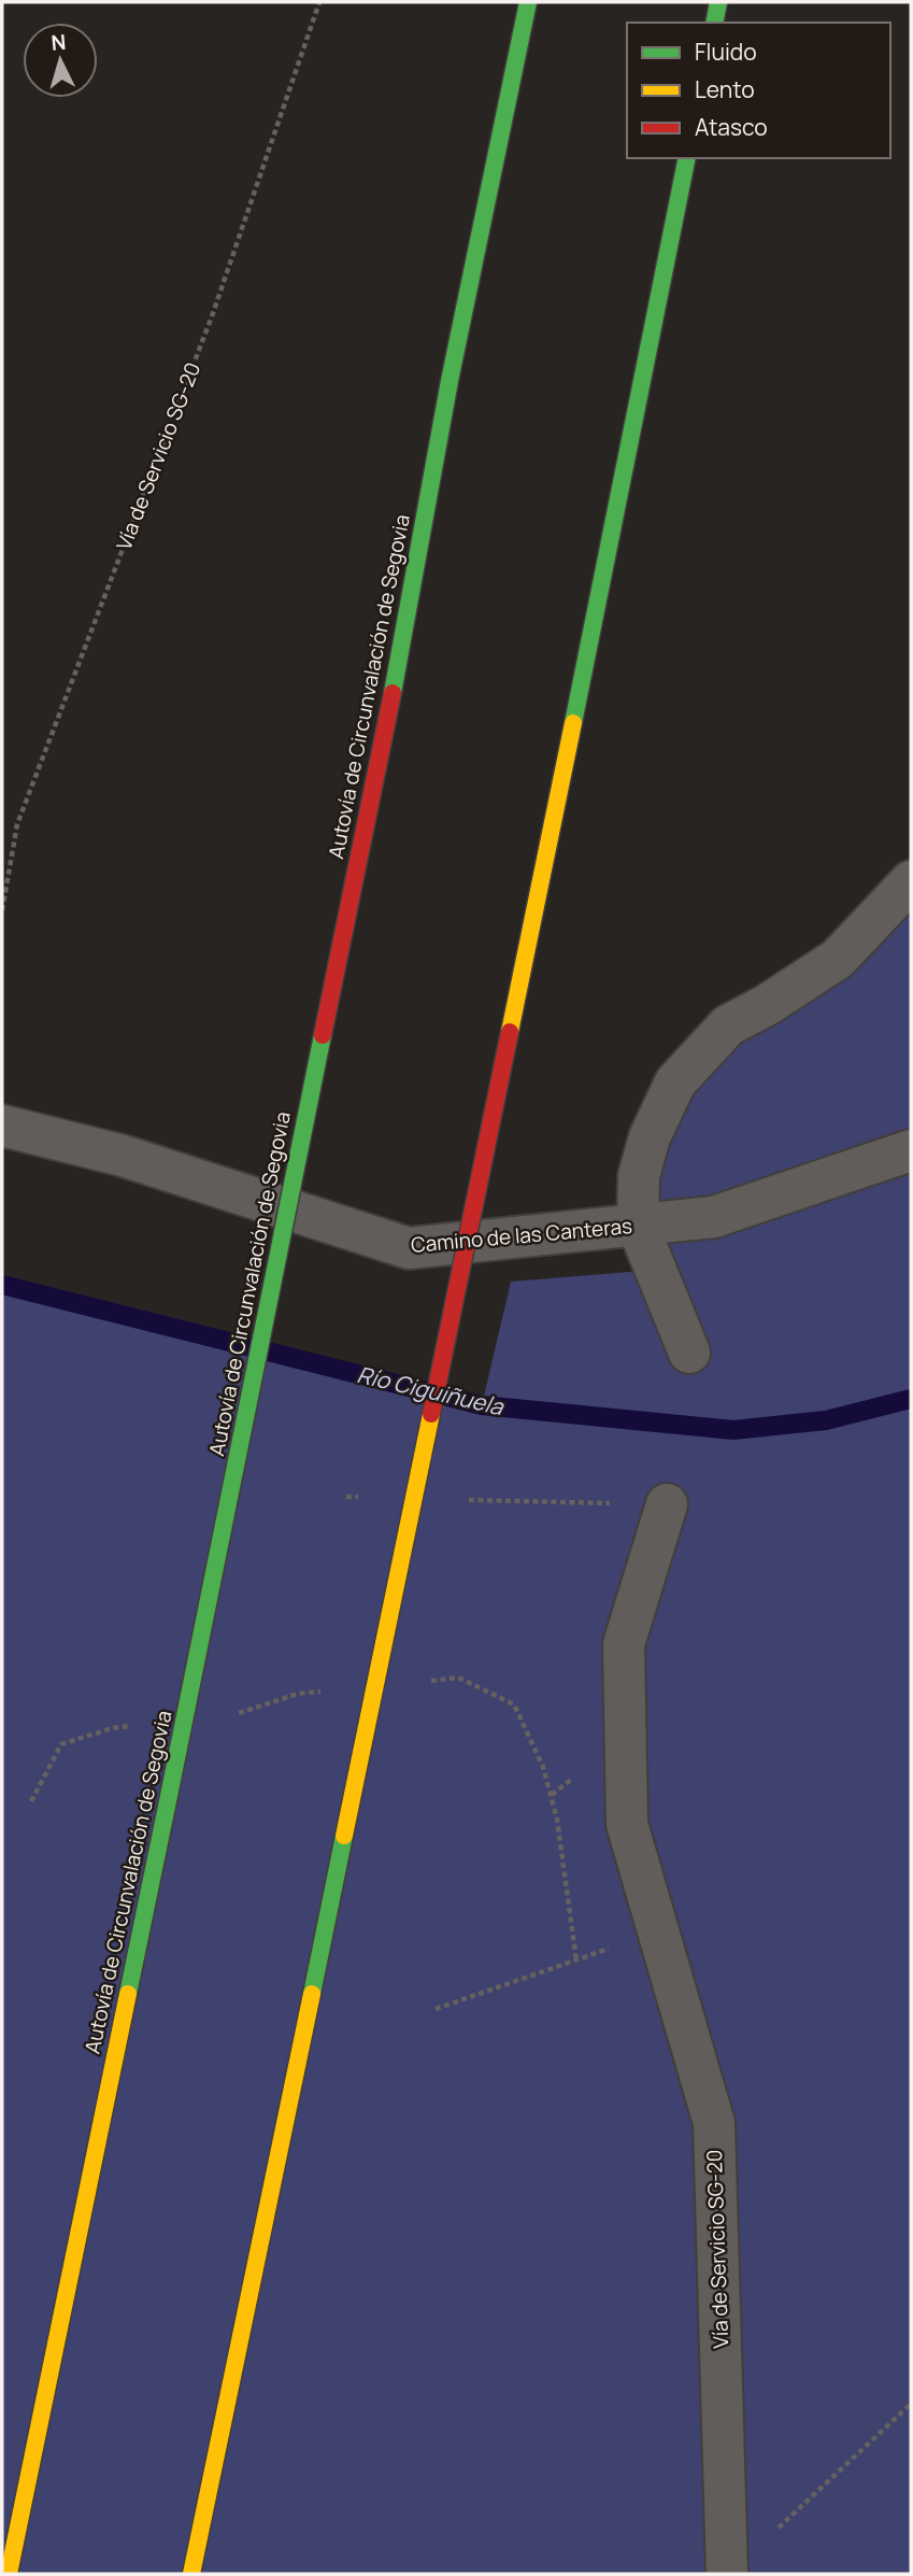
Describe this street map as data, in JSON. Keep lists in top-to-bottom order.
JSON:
{
  "streets": {
    "highway": ["Autovía de Circunvalación de Segovia"],
    "street": ["Vía de Servicio SG-20", "Camino de las Canteras"]
  },
  "water": ["Río Ciguiñuela"],
  "legend": ["Fluido", "Lento", "Atasco"],
  "north": "top"
}
